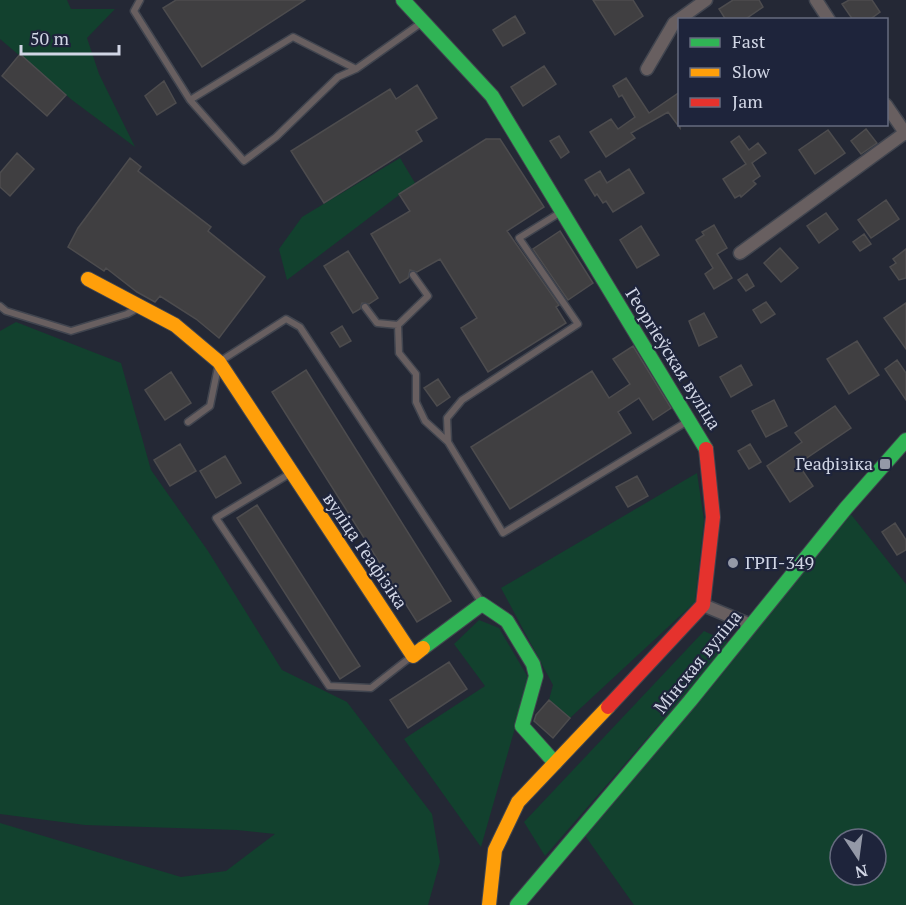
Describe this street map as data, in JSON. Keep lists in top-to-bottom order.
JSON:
{
  "streets": {
    "street": ["Георгіеўская вуліца", "вуліца Геафізіка", "Мінская вуліца"]
  },
  "places": {
    "transit": ["Геафізіка"],
    "other": ["ГРП-349"]
  },
  "legend": ["Fast", "Slow", "Jam"],
  "scale_bar": "50 m",
  "north": "bottom"
}
